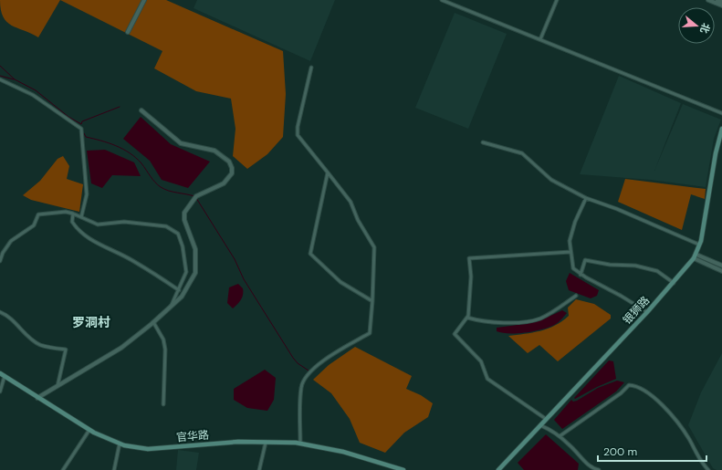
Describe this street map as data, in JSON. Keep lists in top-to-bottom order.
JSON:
{
  "streets": {
    "main road": ["银狮路", "官华路"]
  },
  "districts": ["罗洞村"],
  "scale_bar": "200 m",
  "north": "right"
}
